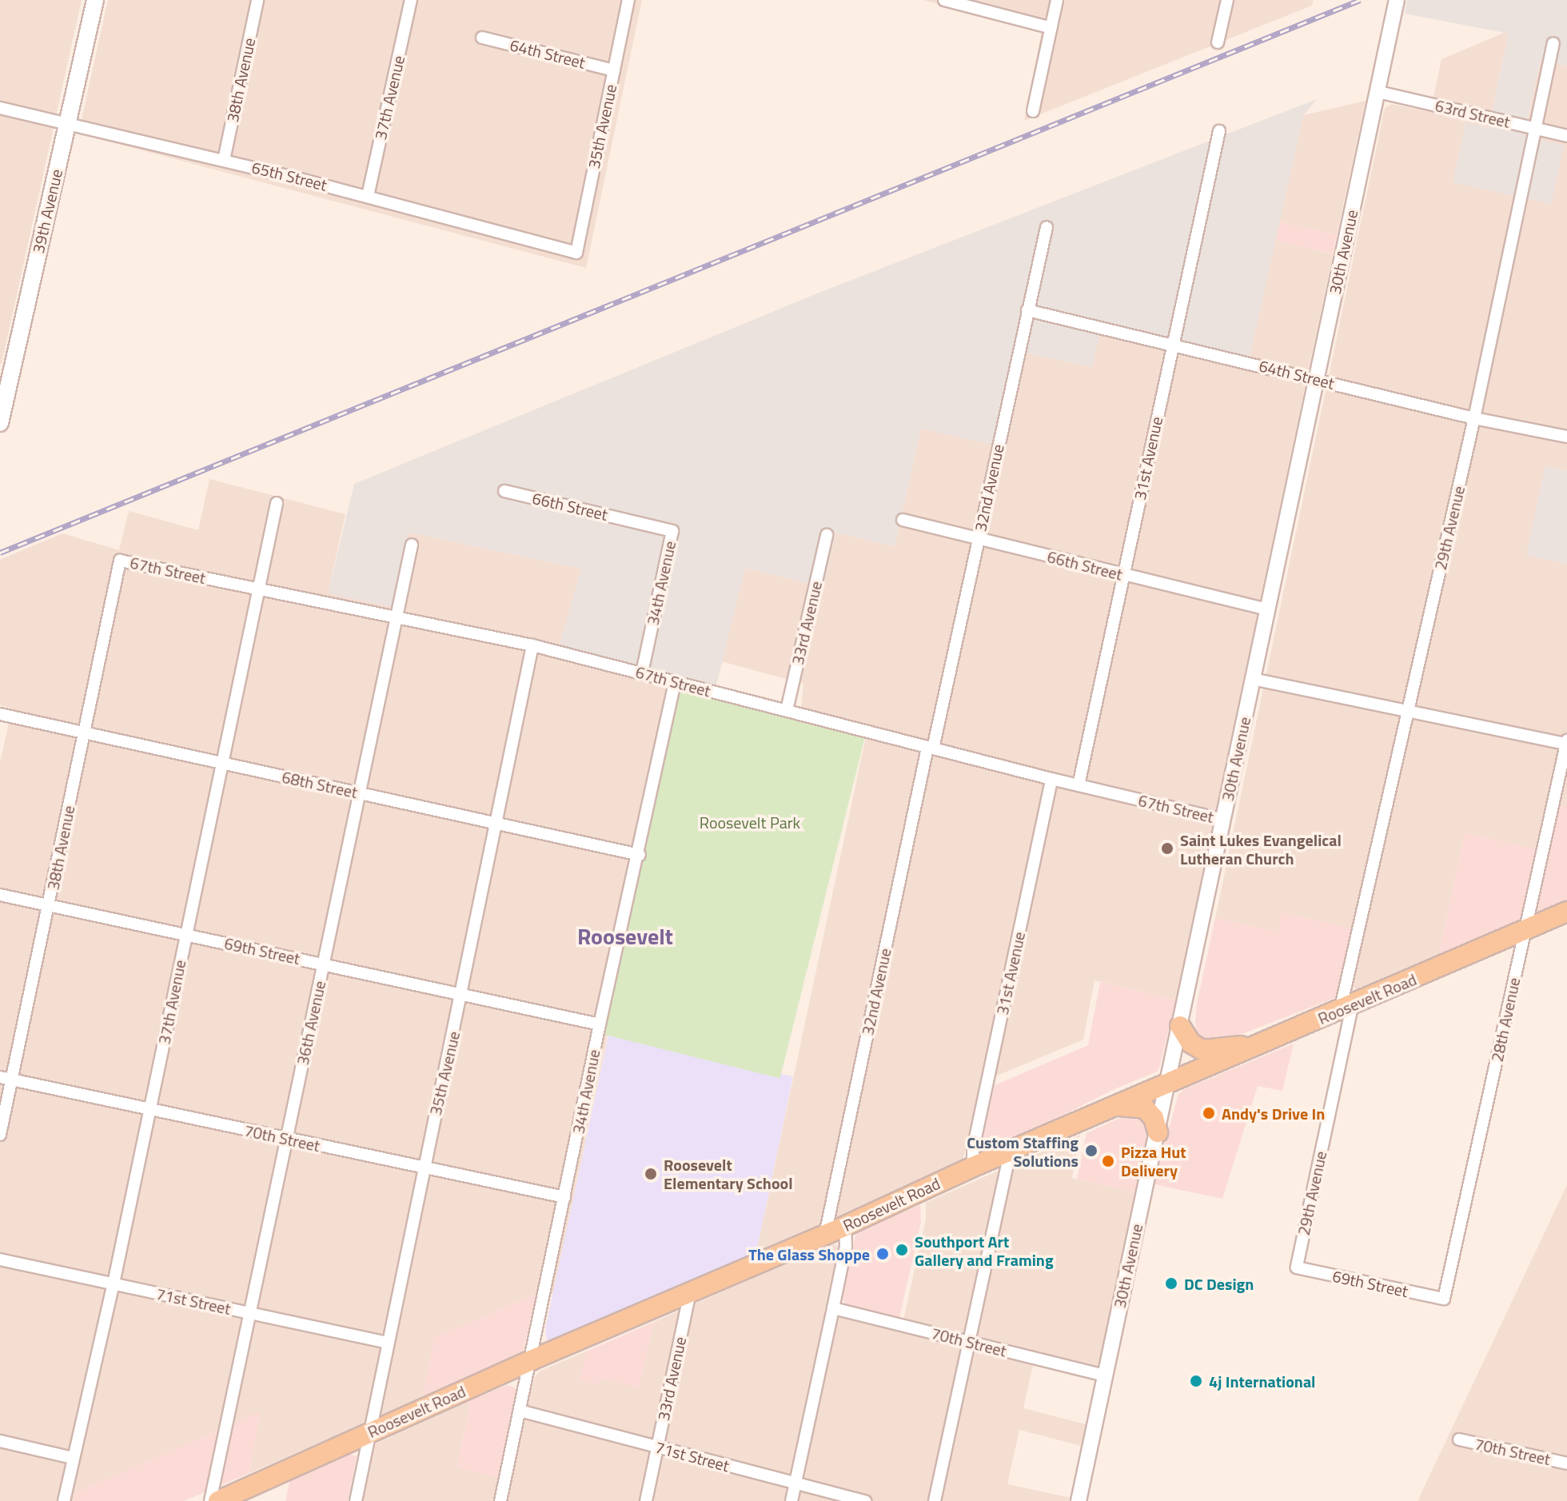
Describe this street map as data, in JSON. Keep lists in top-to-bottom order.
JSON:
{
  "streets": {
    "main road": ["39th Avenue", "Roosevelt Road"],
    "street": [
      "64th Street",
      "38th Avenue",
      "37th Avenue",
      "63rd Street",
      "35th Avenue",
      "65th Street",
      "30th Avenue",
      "31st Avenue",
      "32nd Avenue",
      "66th Street",
      "29th Avenue",
      "67th Street",
      "34th Avenue",
      "33rd Avenue",
      "68th Street",
      "69th Street",
      "28th Avenue",
      "36th Avenue",
      "70th Street",
      "71st Street"
    ]
  },
  "crossings": [
    ["64th Street", "35th Avenue"],
    ["64th Street", "30th Avenue"],
    ["64th Street", "31st Avenue"],
    ["64th Street", "32nd Avenue"],
    ["64th Street", "29th Avenue"],
    ["38th Avenue", "65th Street"],
    ["38th Avenue", "67th Street"],
    ["38th Avenue", "68th Street"],
    ["38th Avenue", "69th Street"],
    ["38th Avenue", "70th Street"],
    ["37th Avenue", "65th Street"],
    ["37th Avenue", "67th Street"],
    ["37th Avenue", "68th Street"],
    ["37th Avenue", "69th Street"],
    ["37th Avenue", "70th Street"],
    ["37th Avenue", "71st Street"],
    ["63rd Street", "30th Avenue"],
    ["63rd Street", "29th Avenue"],
    ["35th Avenue", "65th Street"],
    ["35th Avenue", "67th Street"],
    ["35th Avenue", "68th Street"],
    ["35th Avenue", "69th Street"],
    ["35th Avenue", "Roosevelt Road"],
    ["35th Avenue", "70th Street"],
    ["35th Avenue", "71st Street"],
    ["65th Street", "39th Avenue"],
    ["30th Avenue", "66th Street"],
    ["30th Avenue", "67th Street"],
    ["30th Avenue", "Roosevelt Road"],
    ["30th Avenue", "70th Street"],
    ["31st Avenue", "66th Street"],
    ["31st Avenue", "67th Street"],
    ["31st Avenue", "Roosevelt Road"],
    ["32nd Avenue", "66th Street"],
    ["32nd Avenue", "67th Street"],
    ["32nd Avenue", "Roosevelt Road"],
    ["66th Street", "34th Avenue"],
    ["29th Avenue", "69th Street"],
    ["29th Avenue", "Roosevelt Road"],
    ["67th Street", "34th Avenue"],
    ["67th Street", "33rd Avenue"],
    ["67th Street", "36th Avenue"],
    ["34th Avenue", "68th Street"],
    ["34th Avenue", "69th Street"],
    ["34th Avenue", "Roosevelt Road"],
    ["34th Avenue", "70th Street"],
    ["34th Avenue", "71st Street"],
    ["33rd Avenue", "Roosevelt Road"],
    ["33rd Avenue", "71st Street"],
    ["68th Street", "36th Avenue"],
    ["69th Street", "28th Avenue"],
    ["69th Street", "36th Avenue"],
    ["Roosevelt Road", "28th Avenue"],
    ["36th Avenue", "70th Street"],
    ["36th Avenue", "71st Street"]
  ],
  "districts": ["Roosevelt"],
  "parks": ["Roosevelt Park"],
  "places": [
    "Saint Lukes Evangelical Lutheran Church",
    "Andy's Drive In",
    "Custom Staffing Solutions",
    "Pizza Hut Delivery",
    "Roosevelt Elementary School",
    "Southport Art Gallery and Framing",
    "The Glass Shoppe",
    "DC Design",
    "4j International"
  ]
}
